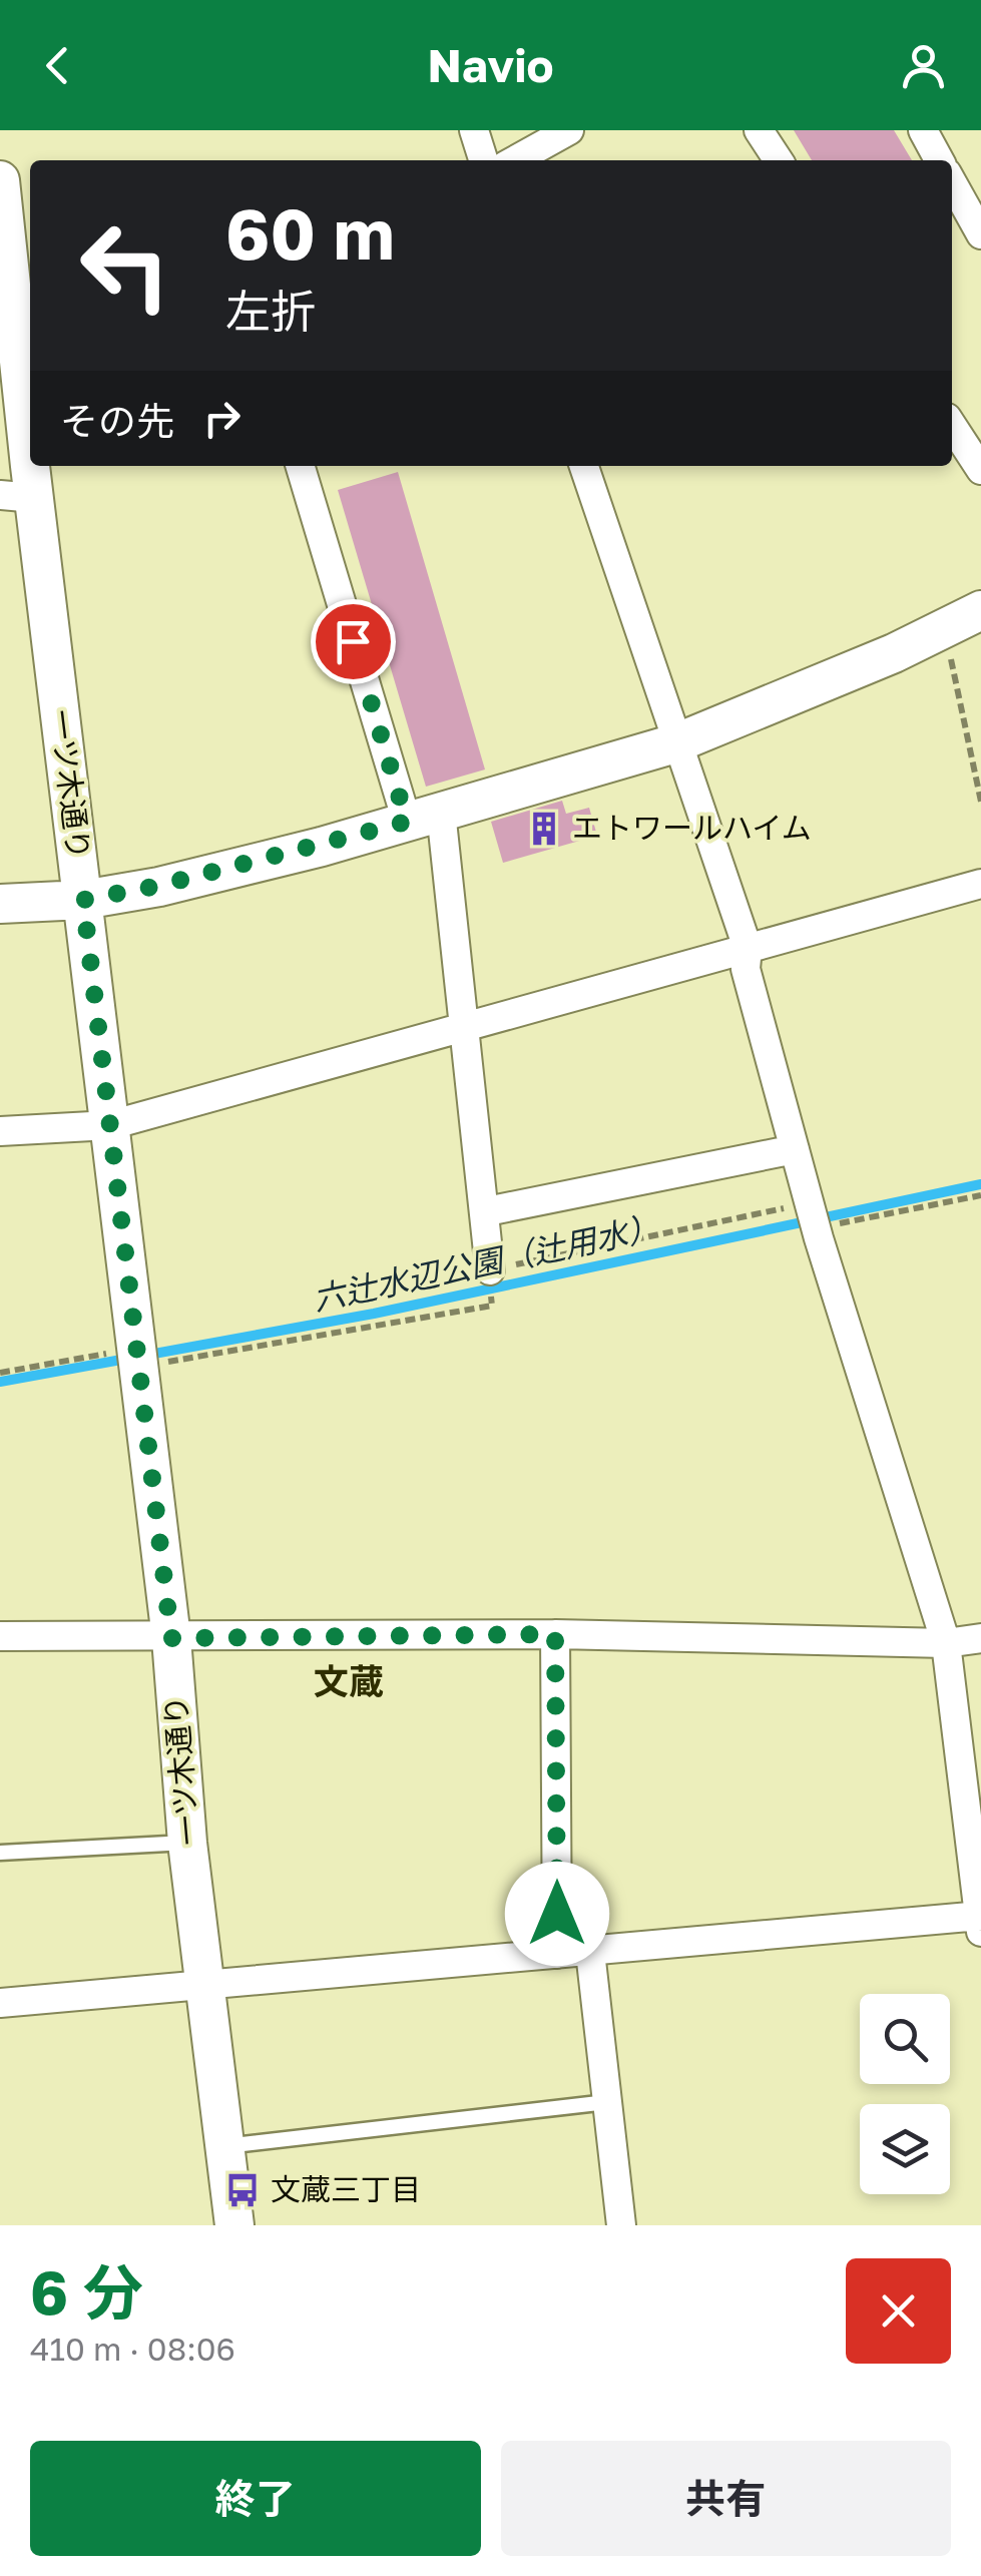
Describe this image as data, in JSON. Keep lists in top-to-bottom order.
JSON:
{
  "streets": {
    "street": ["一ツ木通り"]
  },
  "districts": ["文蔵"],
  "water": ["六辻水辺公園（辻用水）"],
  "places": {
    "building": ["エトワールハイム"],
    "bus stop": ["文蔵三丁目"]
  },
  "page": {
    "header": "Navio",
    "turn": ["60 m", "左折"],
    "then": "その先",
    "heading": ["6 分", "410 m · 08:06"],
    "buttons": ["終了", "共有"]
  }
}
